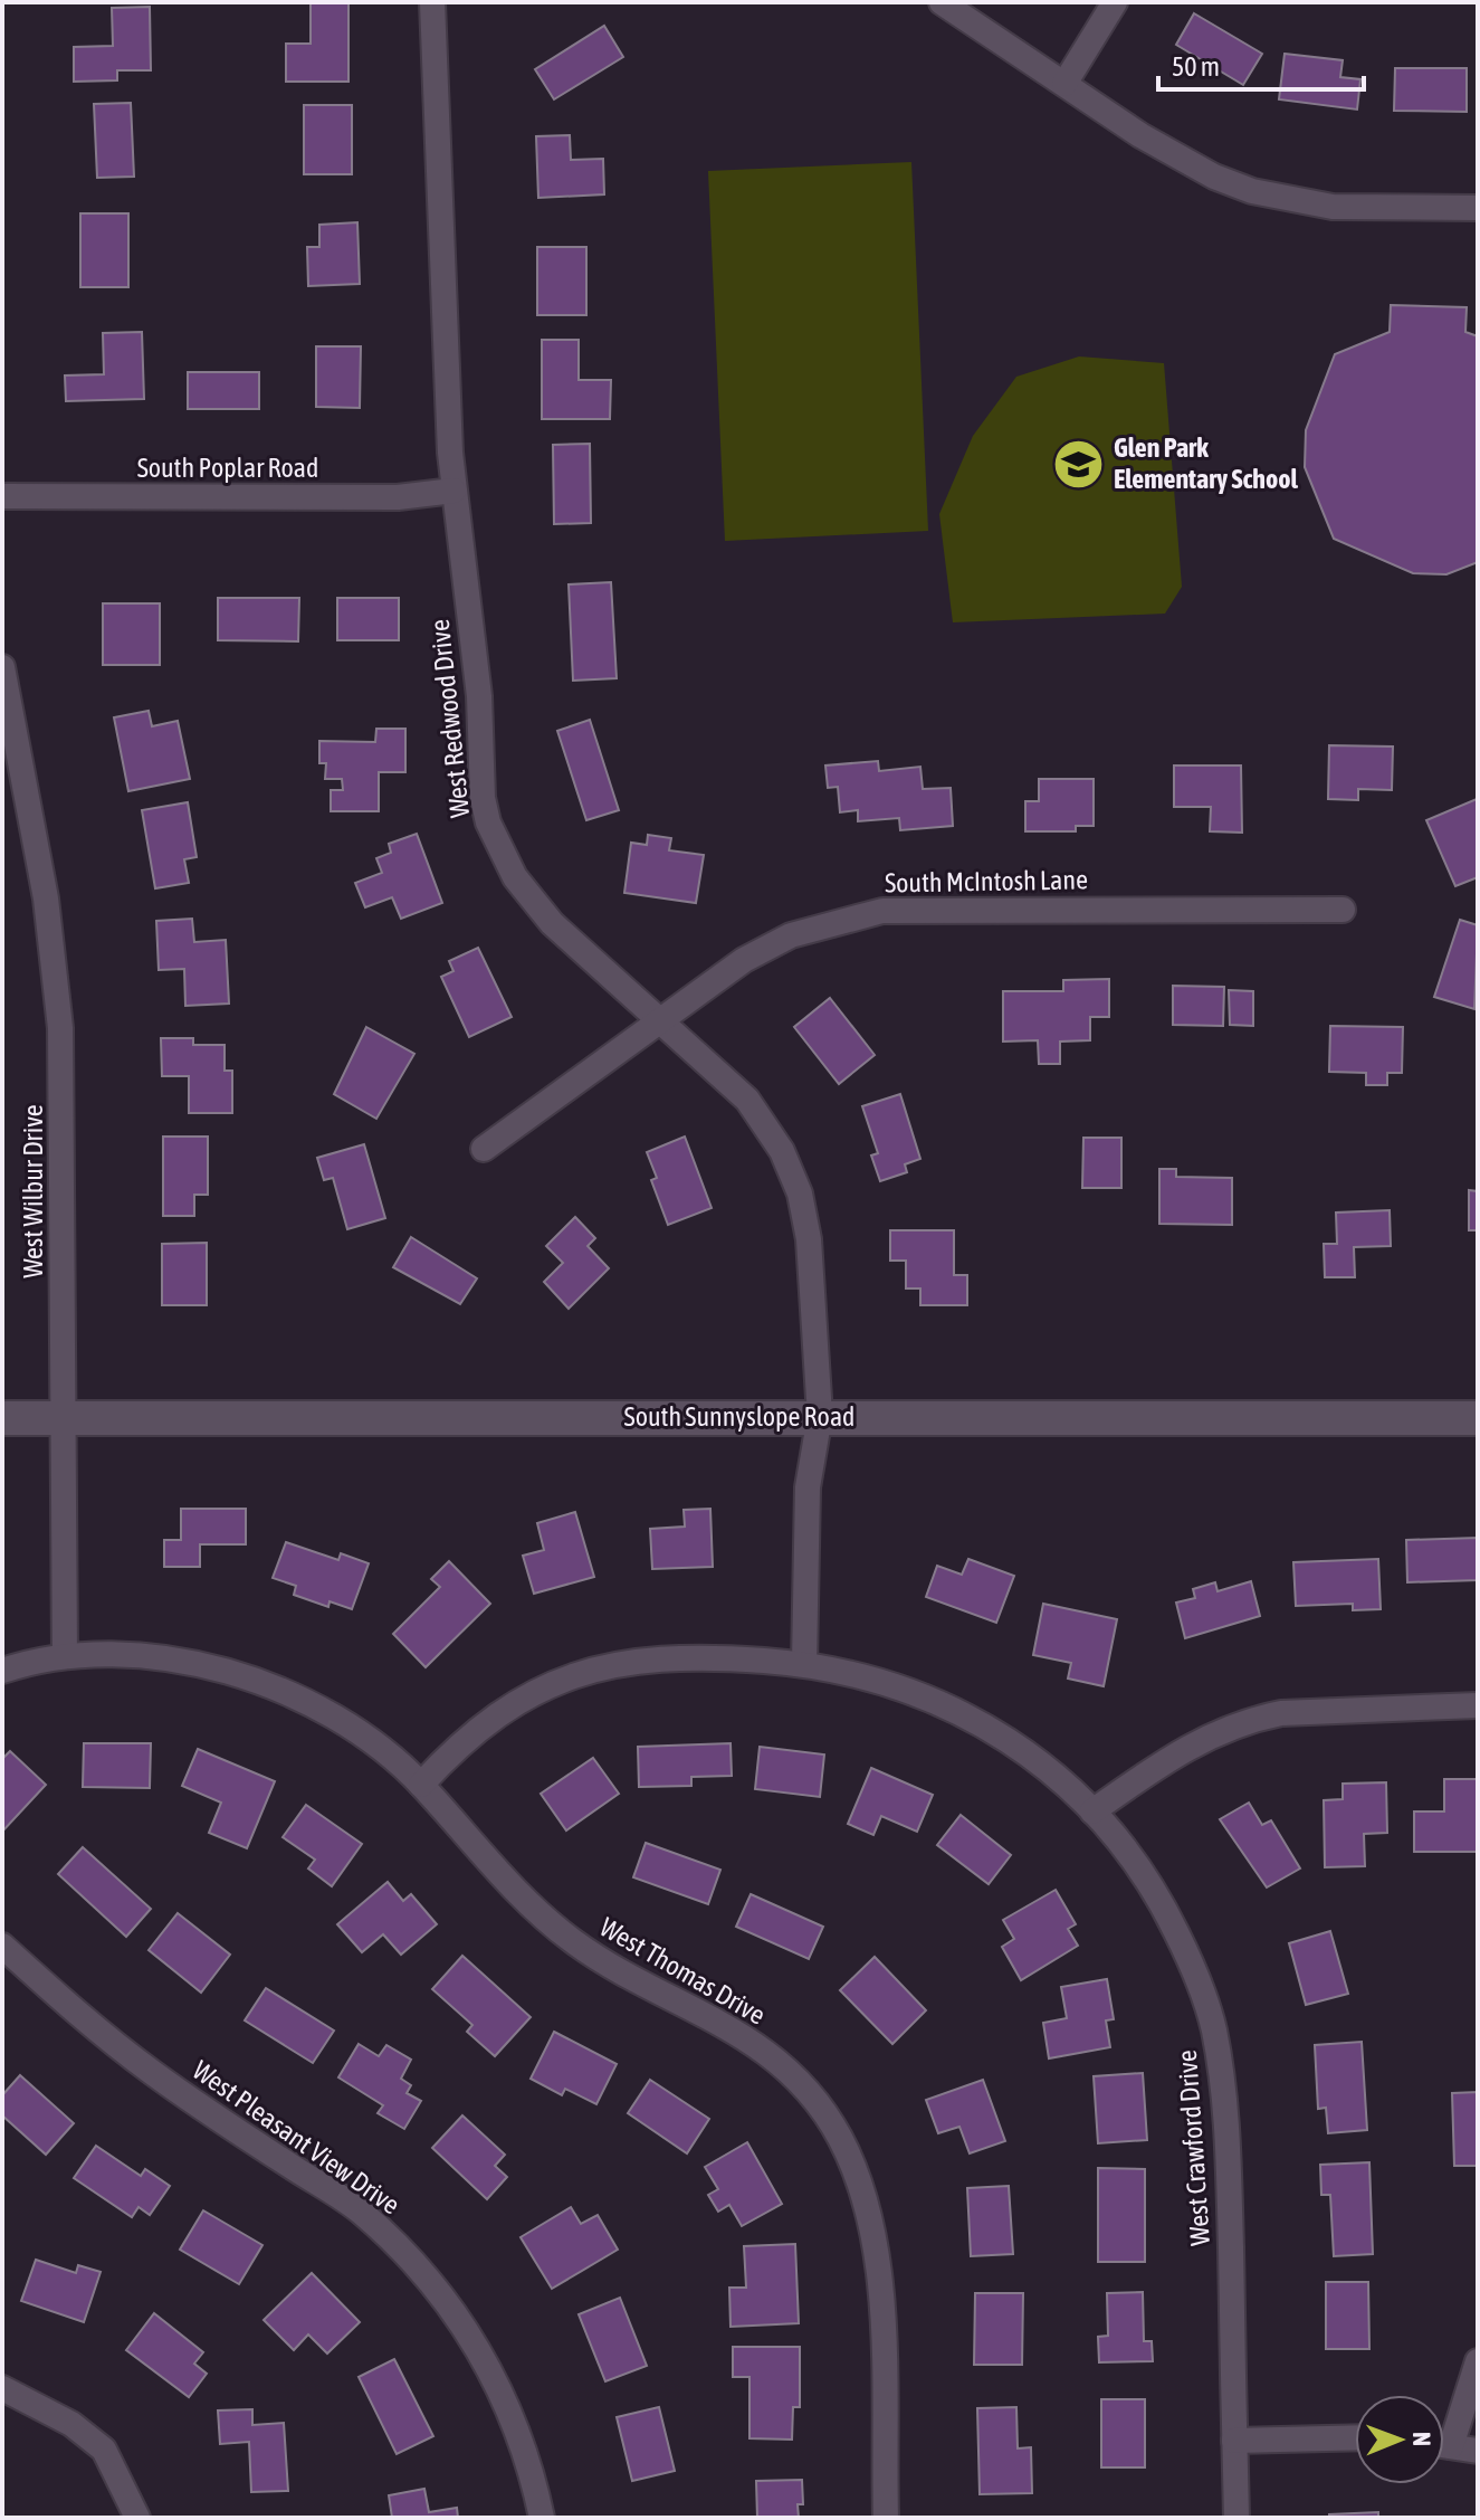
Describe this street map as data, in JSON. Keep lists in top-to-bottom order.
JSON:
{
  "streets": {
    "street": [
      "South Poplar Road",
      "West Redwood Drive",
      "South McIntosh Lane",
      "West Wilbur Drive",
      "South Sunnyslope Road",
      "West Thomas Drive",
      "West Pleasant View Drive",
      "West Crawford Drive"
    ]
  },
  "crossings": [
    ["South Poplar Road", "West Redwood Drive"],
    ["West Redwood Drive", "South McIntosh Lane"],
    ["West Redwood Drive", "South Sunnyslope Road"],
    ["West Redwood Drive", "West Crawford Drive"],
    ["West Wilbur Drive", "South Sunnyslope Road"],
    ["West Wilbur Drive", "West Thomas Drive"],
    ["West Thomas Drive", "West Crawford Drive"]
  ],
  "places": {
    "school or university": ["Glen Park Elementary School"]
  },
  "scale_bar": "50 m",
  "north": "right"
}
